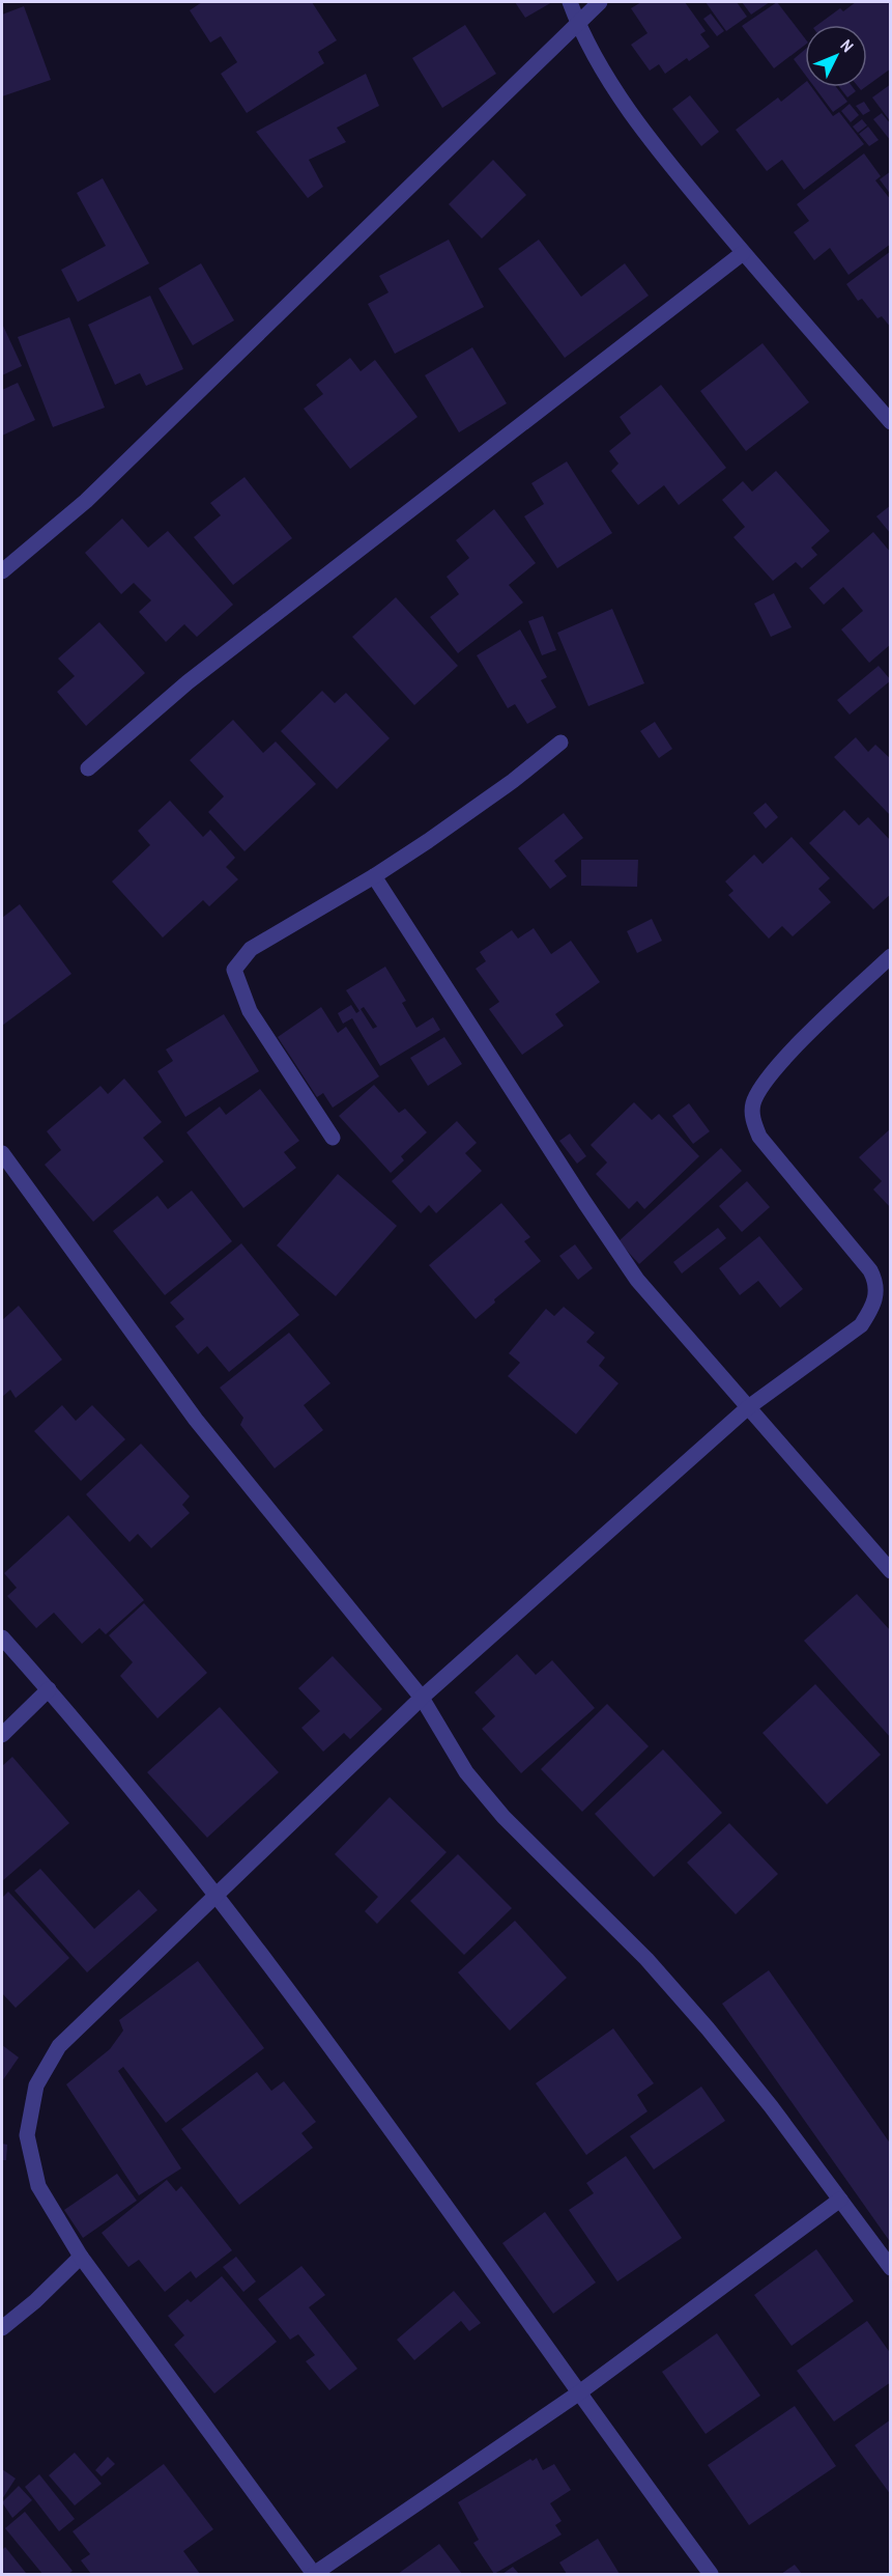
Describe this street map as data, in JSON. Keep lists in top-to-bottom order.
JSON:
{
  "north": "top right"
}
